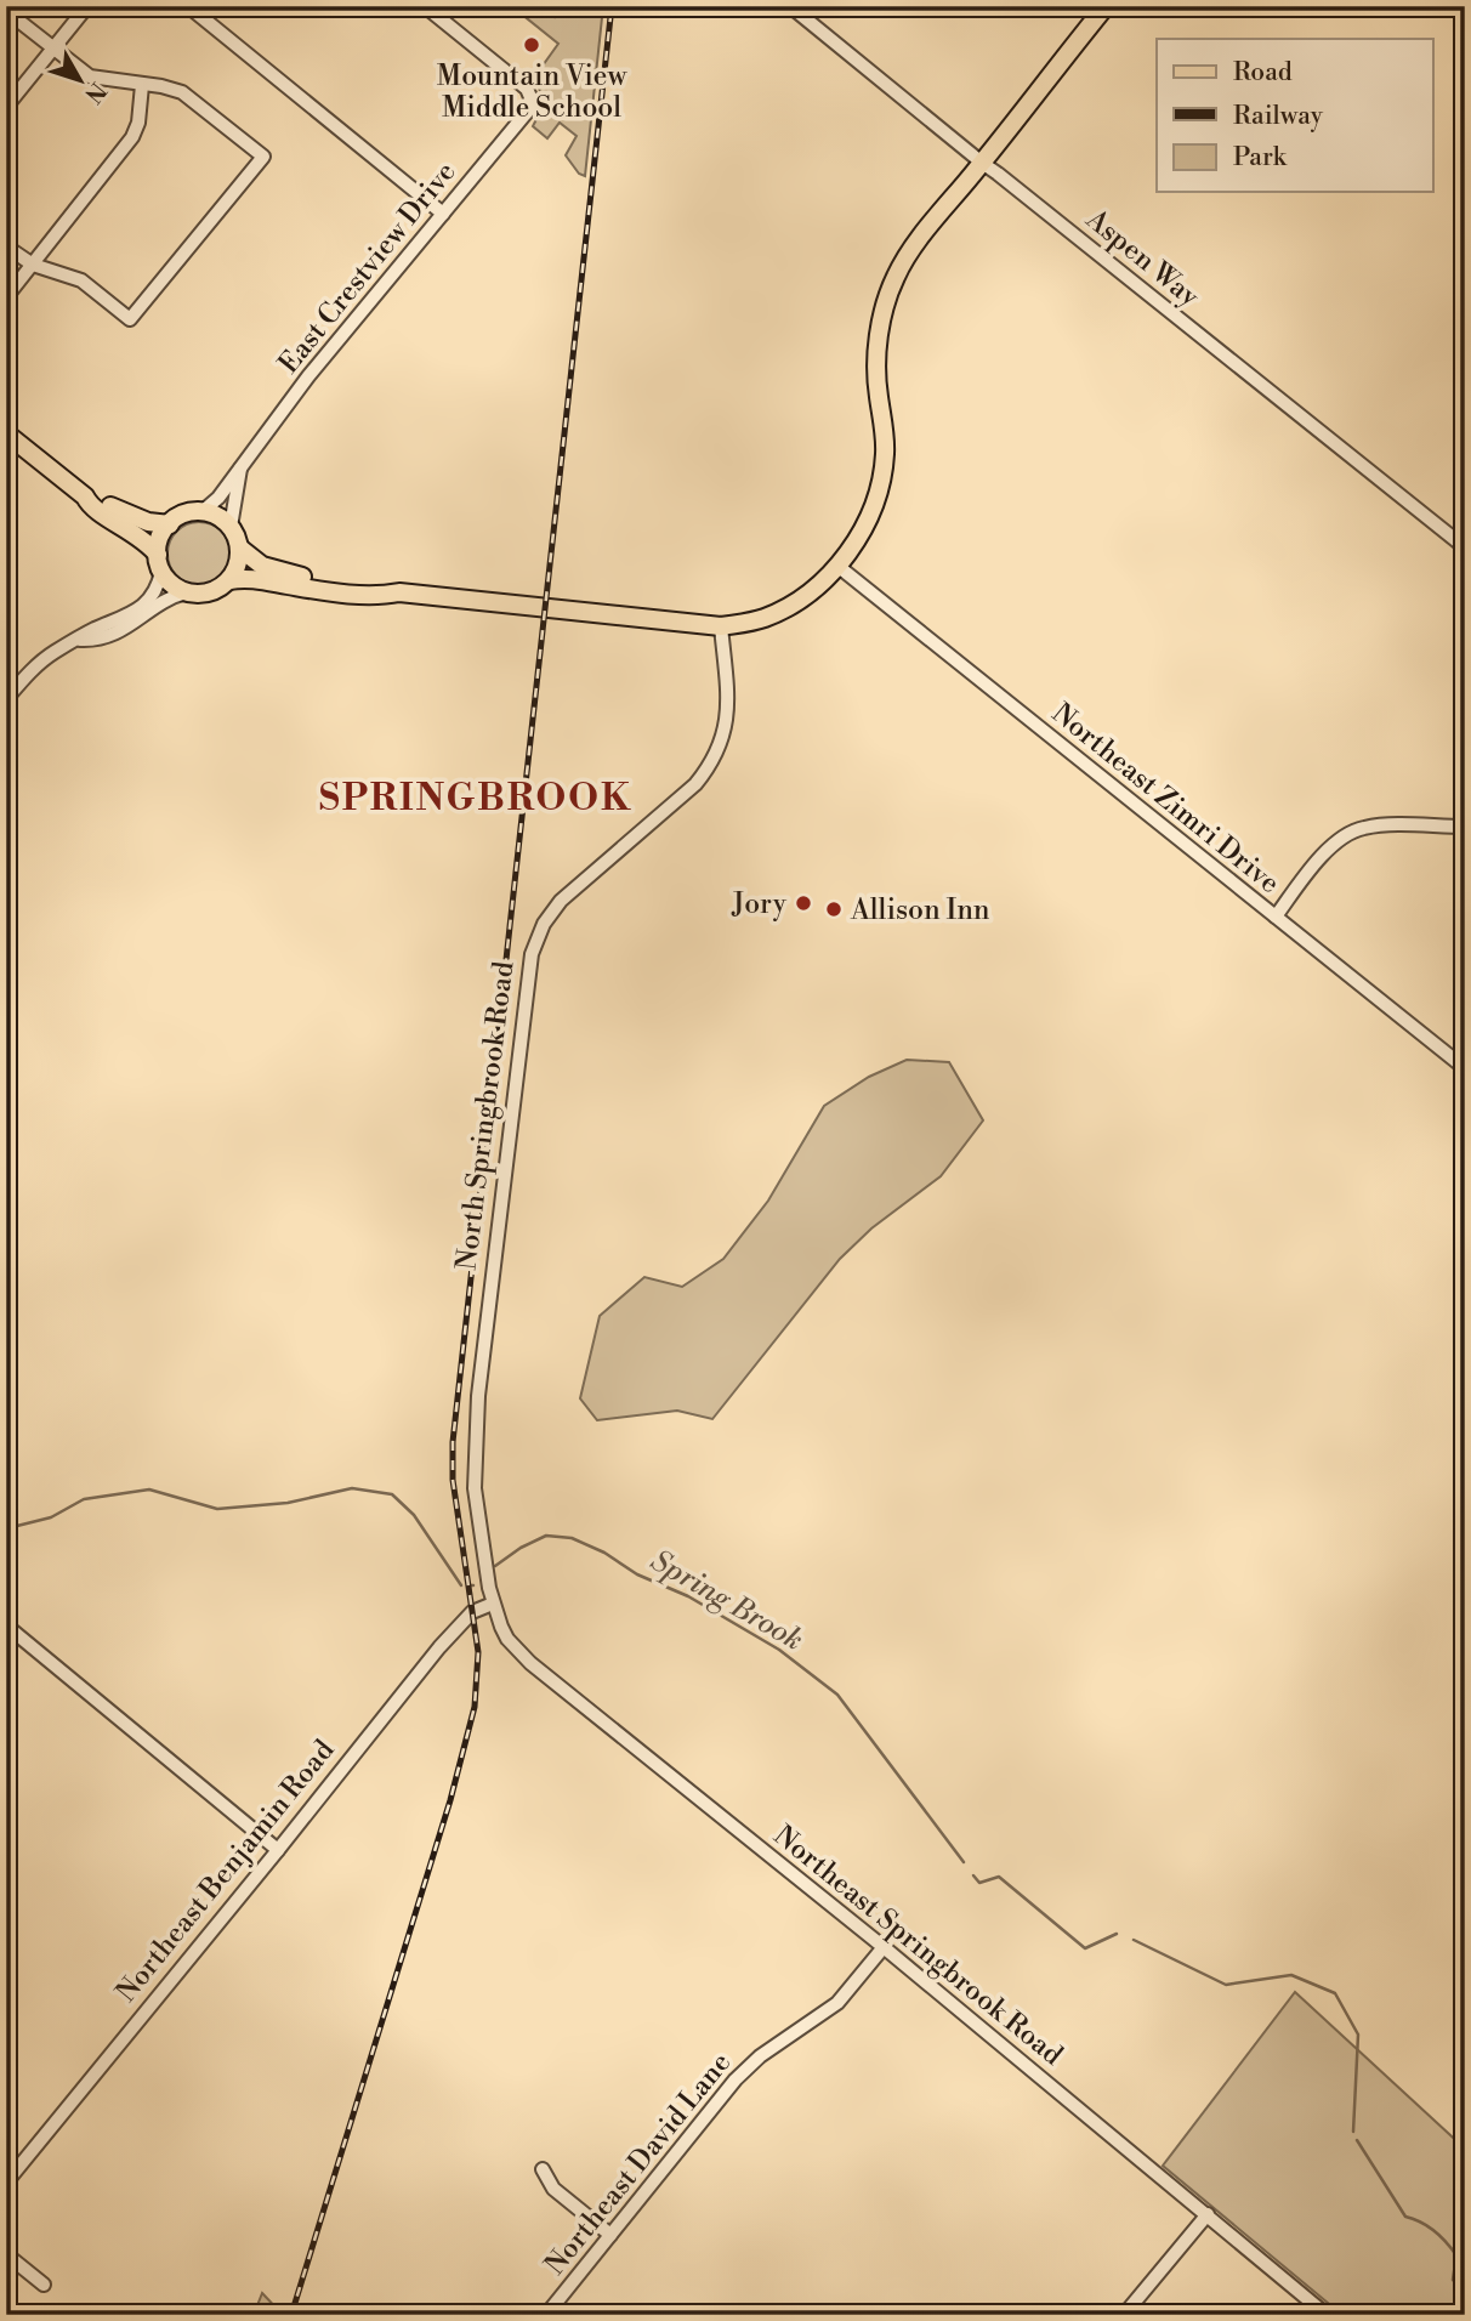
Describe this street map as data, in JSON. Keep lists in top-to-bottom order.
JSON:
{
  "streets": {
    "street": [
      "Aspen Way",
      "East Crestview Drive",
      "Northeast Zimri Drive",
      "North Springbrook Road",
      "Northeast Benjamin Road",
      "Northeast Springbrook Road",
      "Northeast David Lane"
    ]
  },
  "crossings": [
    ["North Springbrook Road", "Northeast Benjamin Road"],
    ["North Springbrook Road", "Northeast Springbrook Road"],
    ["Northeast Benjamin Road", "Northeast Springbrook Road"],
    ["Northeast Springbrook Road", "Northeast David Lane"]
  ],
  "districts": ["SPRINGBROOK"],
  "water": ["Spring Brook"],
  "places": ["Mountain View Middle School", "Jory", "Allison Inn"],
  "legend": ["Road", "Railway", "Park"],
  "north": "bottom right"
}
